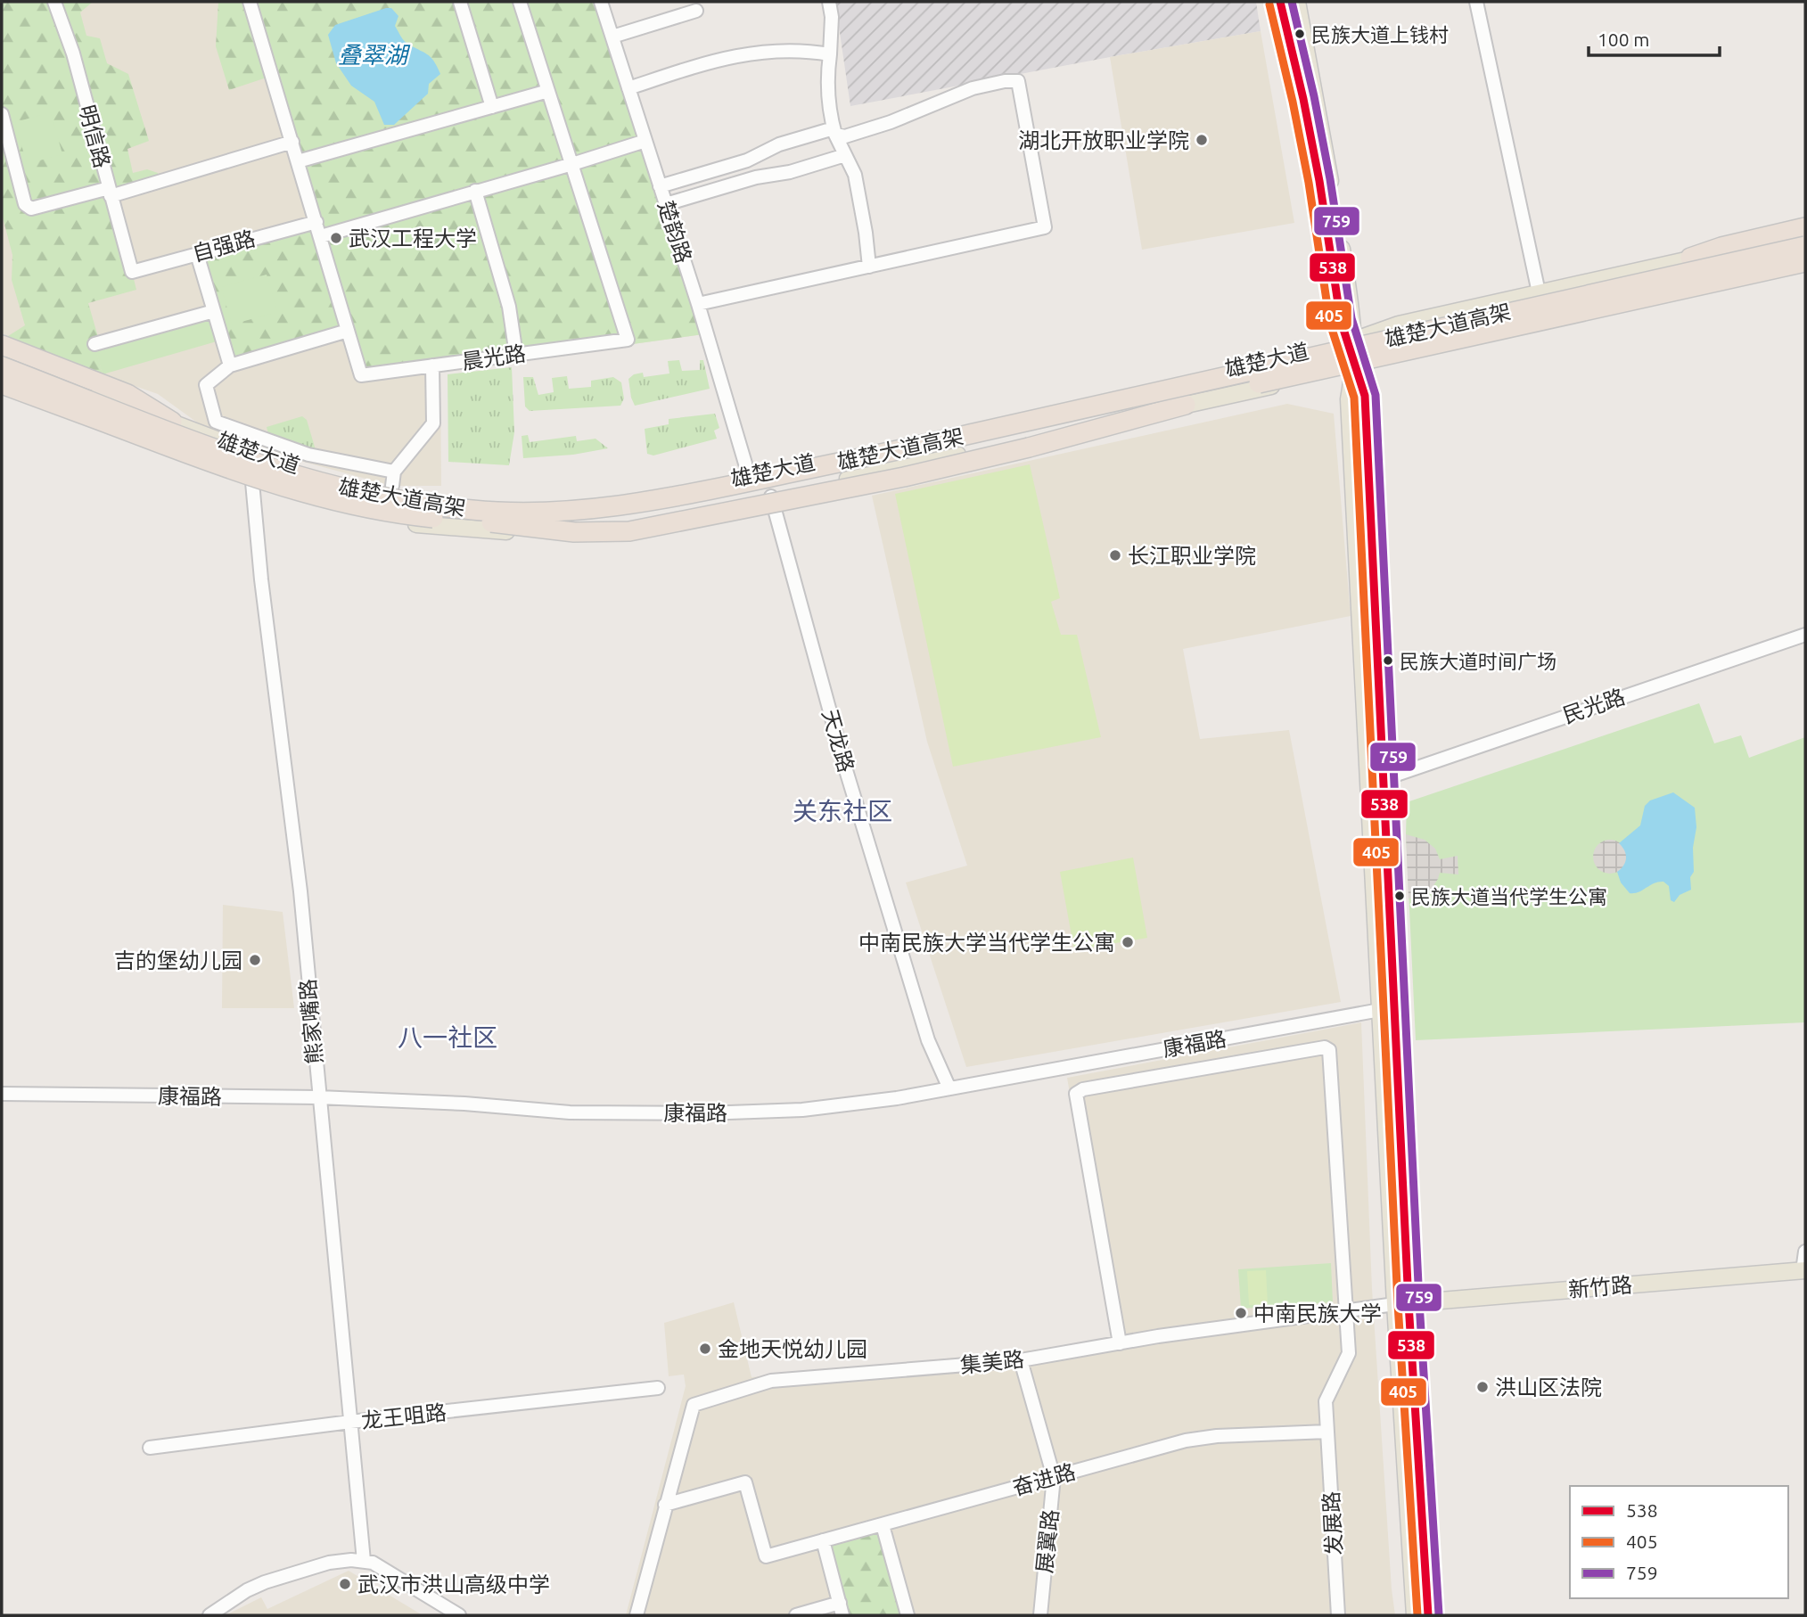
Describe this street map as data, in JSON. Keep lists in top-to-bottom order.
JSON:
{
  "streets": {
    "highway": ["雄楚大道高架"],
    "main road": ["雄楚大道", "新竹路"],
    "street": [
      "明信路",
      "楚韵路",
      "自强路",
      "晨光路",
      "民光路",
      "天龙路",
      "熊家嘴路",
      "康福路",
      "集美路",
      "龙王咀路",
      "奋进路",
      "发展路",
      "展翼路"
    ]
  },
  "crossings": [
    ["明信路", "自强路"],
    ["雄楚大道", "天龙路"],
    ["雄楚大道", "熊家嘴路"],
    ["天龙路", "康福路"],
    ["熊家嘴路", "康福路"],
    ["熊家嘴路", "龙王咀路"],
    ["新竹路", "集美路"],
    ["集美路", "奋进路"],
    ["集美路", "发展路"],
    ["集美路", "展翼路"],
    ["奋进路", "发展路"],
    ["奋进路", "展翼路"]
  ],
  "districts": ["关东社区", "八一社区"],
  "water": ["叠翠湖"],
  "places": [
    "民族大道上钱村",
    "湖北开放职业学院",
    "武汉工程大学",
    "长江职业学院",
    "民族大道时间广场",
    "民族大道当代学生公寓",
    "中南民族大学当代学生公寓",
    "吉的堡幼儿园",
    "中南民族大学",
    "金地天悦幼儿园",
    "洪山区法院",
    "武汉市洪山高级中学"
  ],
  "lines": ["transit line 538", "transit line 759", "transit line 405"],
  "legend": ["538", "405", "759"],
  "scale_bar": "100 m"
}
